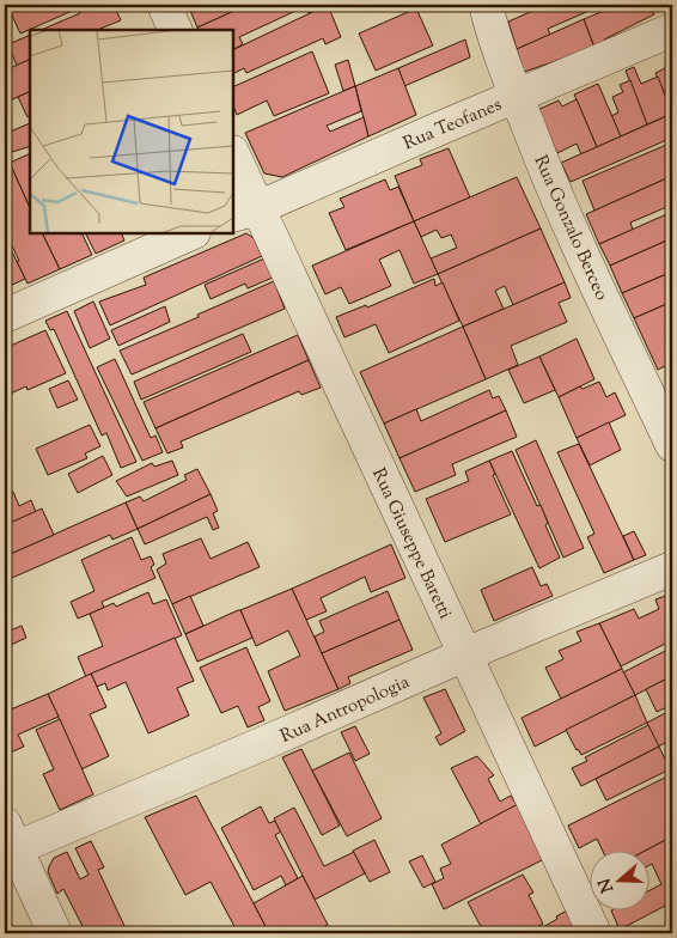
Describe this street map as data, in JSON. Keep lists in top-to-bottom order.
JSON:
{
  "streets": {
    "street": [
      "Rua Teofanes",
      "Rua Gonzalo Berceo",
      "Rua Giuseppe Baretti",
      "Rua Antropologia"
    ]
  },
  "crossings": [
    ["Rua Teofanes", "Rua Gonzalo Berceo"],
    ["Rua Teofanes", "Rua Giuseppe Baretti"],
    ["Rua Giuseppe Baretti", "Rua Antropologia"]
  ],
  "north": "left"
}
